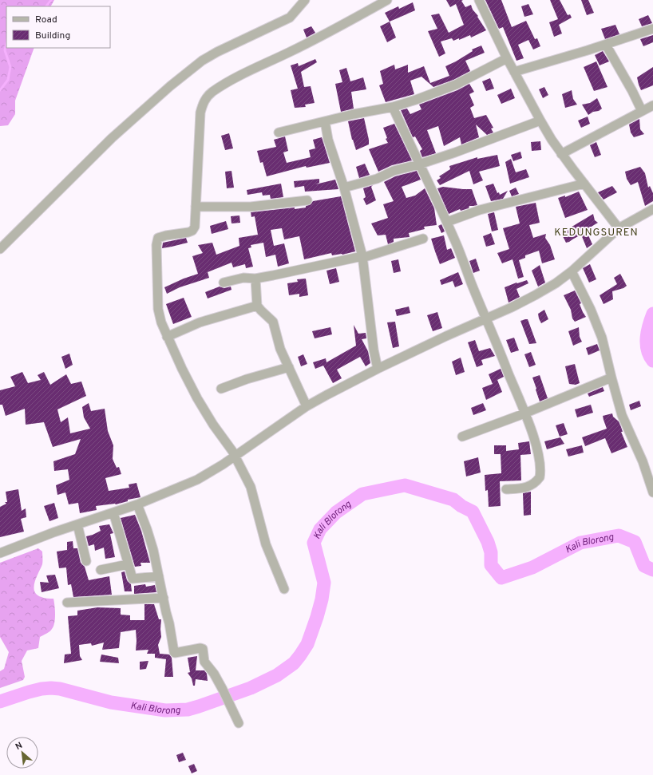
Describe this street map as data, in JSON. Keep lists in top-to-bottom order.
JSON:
{
  "districts": ["KEDUNGSUREN"],
  "water": ["Kali Blorong"],
  "legend": ["Road", "Building"],
  "north": "top left"
}
